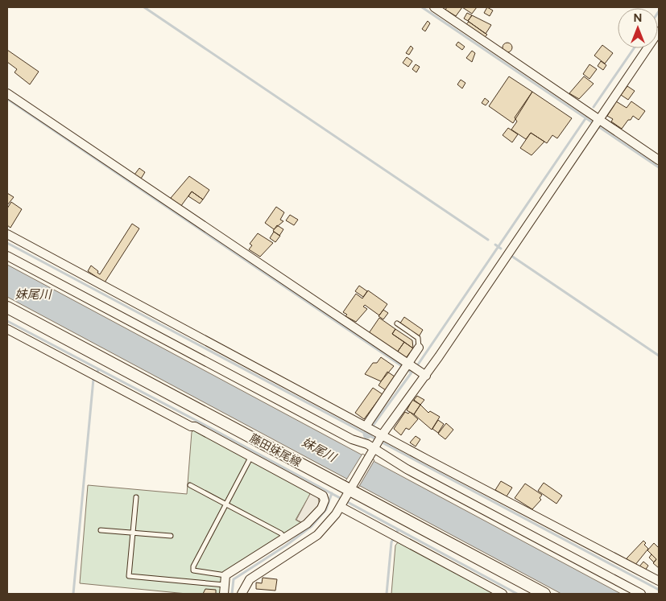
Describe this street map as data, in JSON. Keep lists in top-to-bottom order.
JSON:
{
  "streets": {
    "main road": ["藤田妹尾線"]
  },
  "water": ["妹尾川"],
  "north": "top"
}
